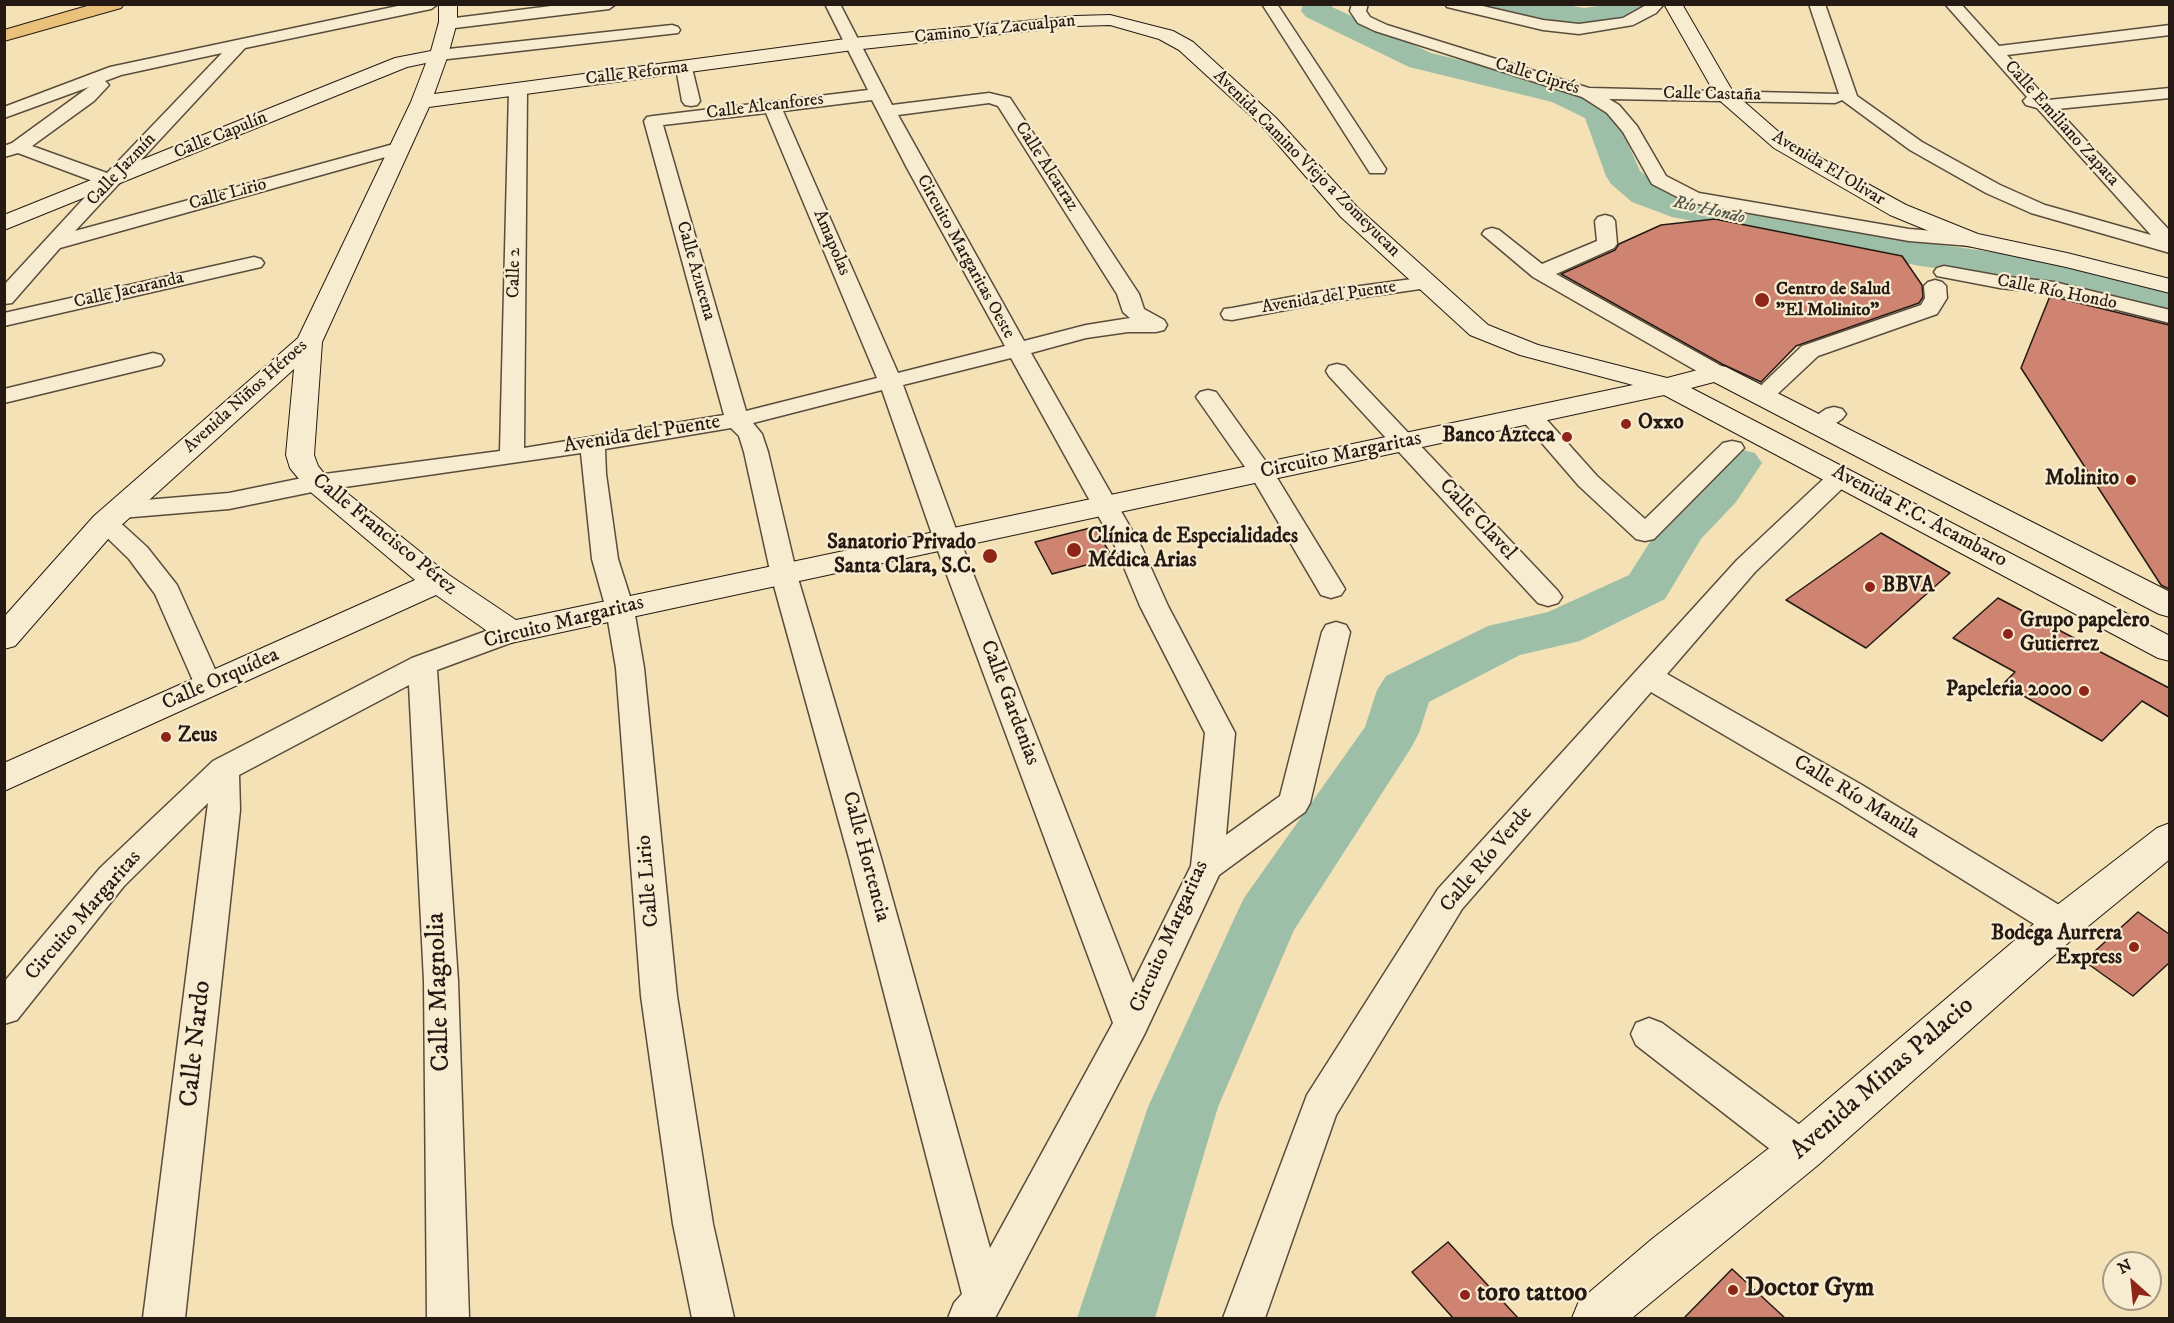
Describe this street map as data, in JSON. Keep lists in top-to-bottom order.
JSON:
{
  "streets": {
    "street": [
      "Camino Vía Zacualpan",
      "Calle Reforma",
      "Calle Ciprés",
      "Calle Castaña",
      "Calle Alcanfores",
      "Calle Emiliano Zapata",
      "Calle Capulín",
      "Avenida Camino Viejo a Zomeyucan",
      "Calle Alcatraz",
      "Avenida El Olivar",
      "Calle Jazmín",
      "Calle Lirio",
      "Amapolas",
      "Circuito Margaritas Oeste",
      "Calle Azucena",
      "Calle 2",
      "Calle Jacaranda",
      "Calle Río Hondo",
      "Avenida del Puente",
      "Avenida Niños Héroes",
      "Circuito Margaritas",
      "Avenida F.C. Acambaro",
      "Calle Clavel",
      "Calle Francisco Pérez",
      "Calle Orquídea",
      "Calle Gardenias",
      "Calle Río Manila",
      "Calle Hortencia",
      "Calle Río Verde",
      "Calle Magnolia",
      "Calle Nardo",
      "Avenida Minas Palacio"
    ]
  },
  "crossings": [
    ["Camino Vía Zacualpan", "Calle Reforma"],
    ["Camino Vía Zacualpan", "Avenida Camino Viejo a Zomeyucan"],
    ["Camino Vía Zacualpan", "Circuito Margaritas Oeste"],
    ["Calle Reforma", "Circuito Margaritas Oeste"],
    ["Calle Reforma", "Calle 2"],
    ["Calle Reforma", "Avenida Niños Héroes"],
    ["Calle Ciprés", "Calle Castaña"],
    ["Calle Ciprés", "Avenida El Olivar"],
    ["Calle Ciprés", "Calle Río Hondo"],
    ["Calle Castaña", "Avenida El Olivar"],
    ["Calle Alcanfores", "Calle Alcatraz"],
    ["Calle Alcanfores", "Amapolas"],
    ["Calle Alcanfores", "Circuito Margaritas Oeste"],
    ["Calle Alcanfores", "Calle Azucena"],
    ["Calle Capulín", "Calle Jazmín"],
    ["Calle Capulín", "Avenida Niños Héroes"],
    ["Avenida Camino Viejo a Zomeyucan", "Avenida del Puente"],
    ["Avenida Camino Viejo a Zomeyucan", "Circuito Margaritas"],
    ["Avenida Camino Viejo a Zomeyucan", "Avenida F.C. Acambaro"],
    ["Calle Alcatraz", "Circuito Margaritas Oeste"],
    ["Calle Alcatraz", "Avenida del Puente"],
    ["Avenida El Olivar", "Calle Río Hondo"],
    ["Calle Jazmín", "Calle Lirio"],
    ["Calle Lirio", "Avenida del Puente"],
    ["Calle Lirio", "Avenida Niños Héroes"],
    ["Calle Lirio", "Circuito Margaritas"],
    ["Amapolas", "Avenida del Puente"],
    ["Amapolas", "Calle Gardenias"],
    ["Circuito Margaritas Oeste", "Avenida del Puente"],
    ["Circuito Margaritas Oeste", "Circuito Margaritas"],
    ["Calle Azucena", "Avenida del Puente"],
    ["Calle Azucena", "Calle Hortencia"],
    ["Calle 2", "Avenida del Puente"],
    ["Calle Río Hondo", "Avenida F.C. Acambaro"],
    ["Avenida del Puente", "Avenida Niños Héroes"],
    ["Avenida del Puente", "Calle Francisco Pérez"],
    ["Avenida del Puente", "Calle Gardenias"],
    ["Avenida del Puente", "Calle Hortencia"],
    ["Avenida Niños Héroes", "Calle Francisco Pérez"],
    ["Circuito Margaritas", "Avenida F.C. Acambaro"],
    ["Circuito Margaritas", "Calle Clavel"],
    ["Circuito Margaritas", "Calle Francisco Pérez"],
    ["Circuito Margaritas", "Calle Gardenias"],
    ["Circuito Margaritas", "Calle Hortencia"],
    ["Circuito Margaritas", "Calle Magnolia"],
    ["Circuito Margaritas", "Calle Nardo"],
    ["Avenida F.C. Acambaro", "Calle Río Verde"],
    ["Calle Francisco Pérez", "Calle Orquídea"],
    ["Calle Río Manila", "Calle Río Verde"],
    ["Calle Río Manila", "Avenida Minas Palacio"]
  ],
  "water": ["Río Hondo"],
  "places": [
    "Centro de Salud \"El Molinito\"",
    "Oxxo",
    "Banco Azteca",
    "Molinito",
    "Clínica de Especialidades Médica Arias",
    "Sanatorio Privado Santa Clara, S.C.",
    "BBVA",
    "Grupo papelero Gutierrez",
    "Papeleria 2000",
    "Zeus",
    "Bodega Aurrera Express",
    "Doctor Gym",
    "toro tattoo"
  ],
  "north": "top left"
}
